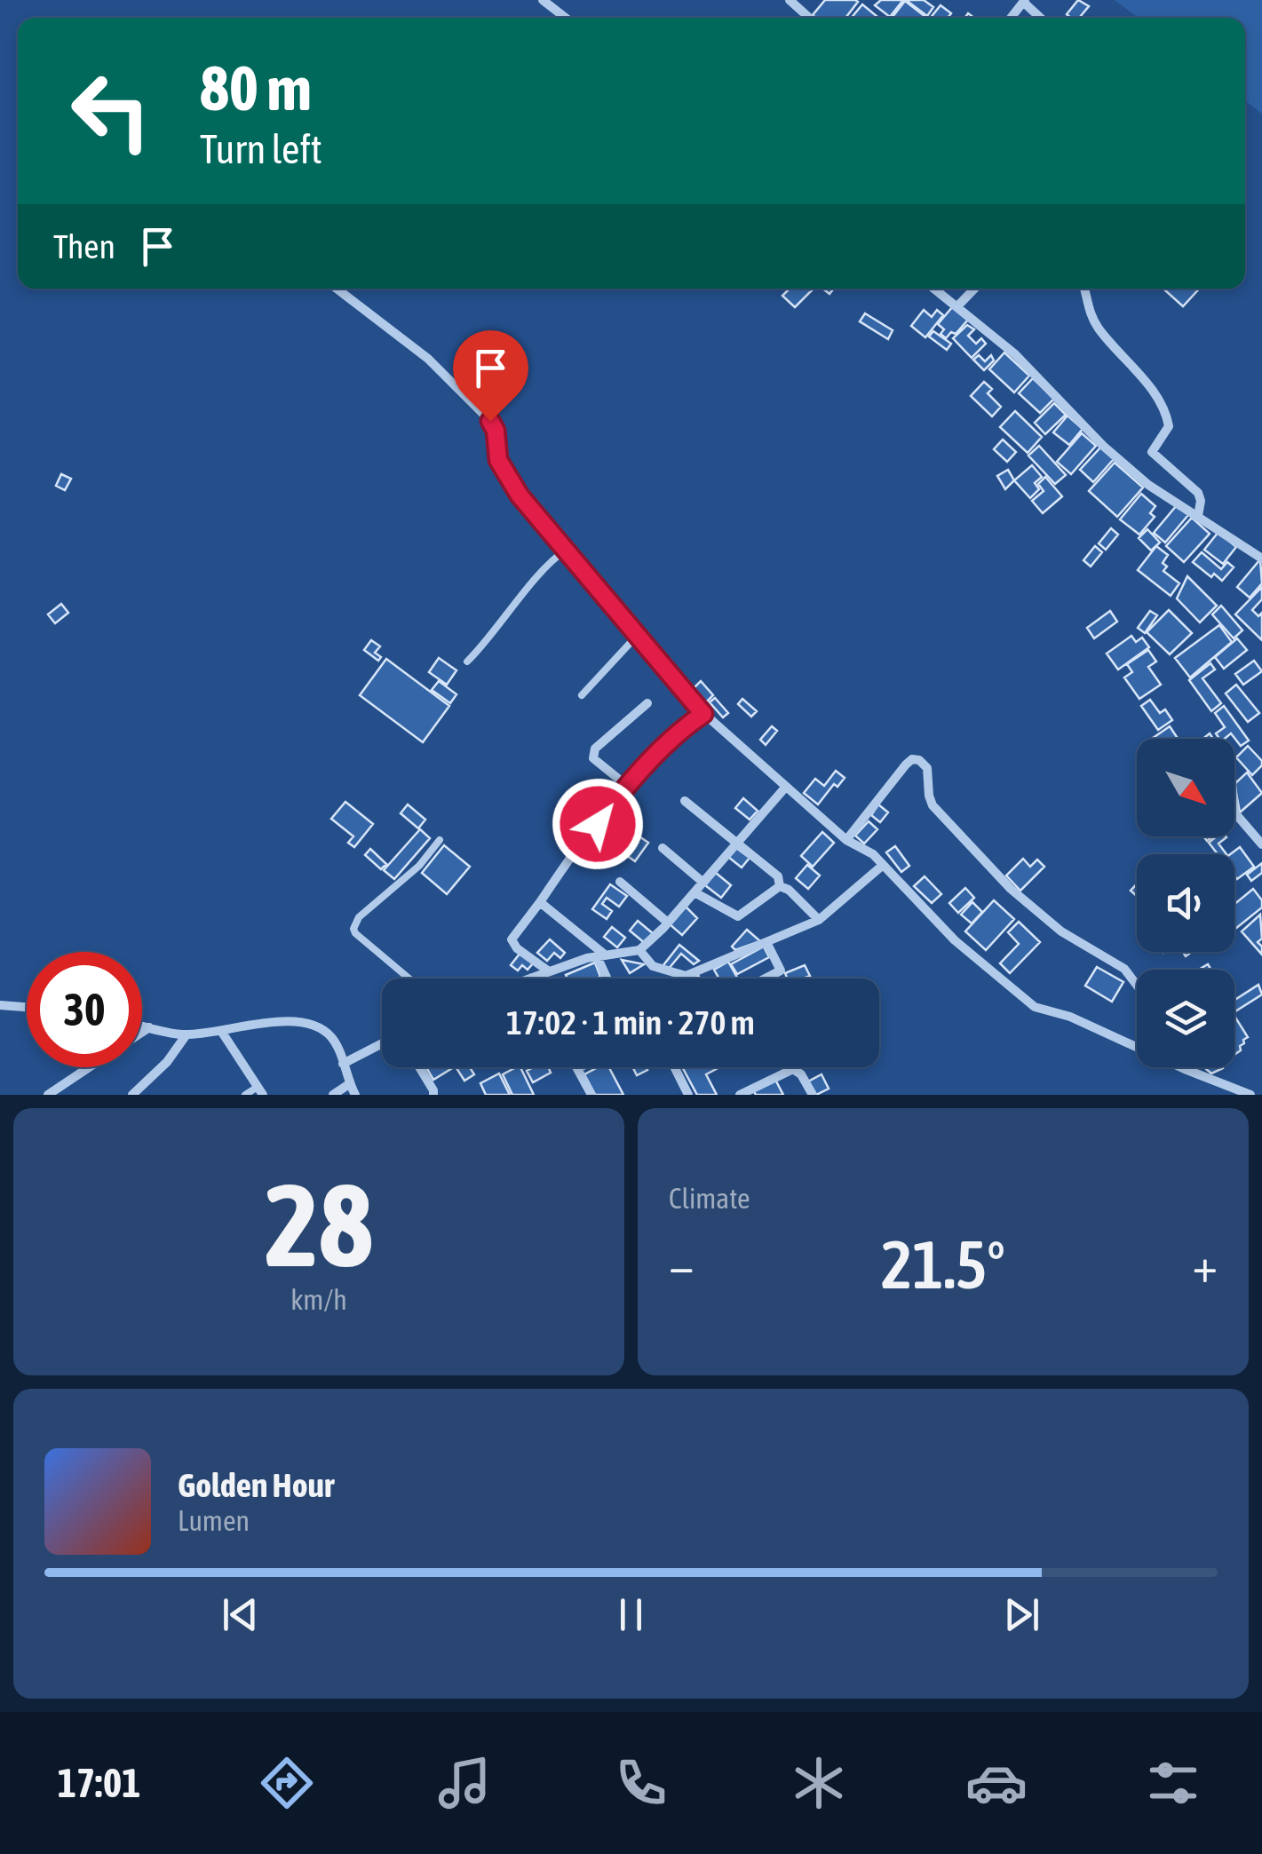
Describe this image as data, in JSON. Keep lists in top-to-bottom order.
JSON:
{
  "north": "bottom right",
  "page": {
    "turn": ["80 m", "Turn left"],
    "then": "Then",
    "limit": "30",
    "trip": "17:02 · 1 min · 270 m",
    "tile": [
      ["28", "km/h"],
      "Climate"
    ],
    "heat": ["−", "21.5°", "+"],
    "song": ["Golden Hour", "Lumen"],
    "tabs": "17:01"
  }
}
